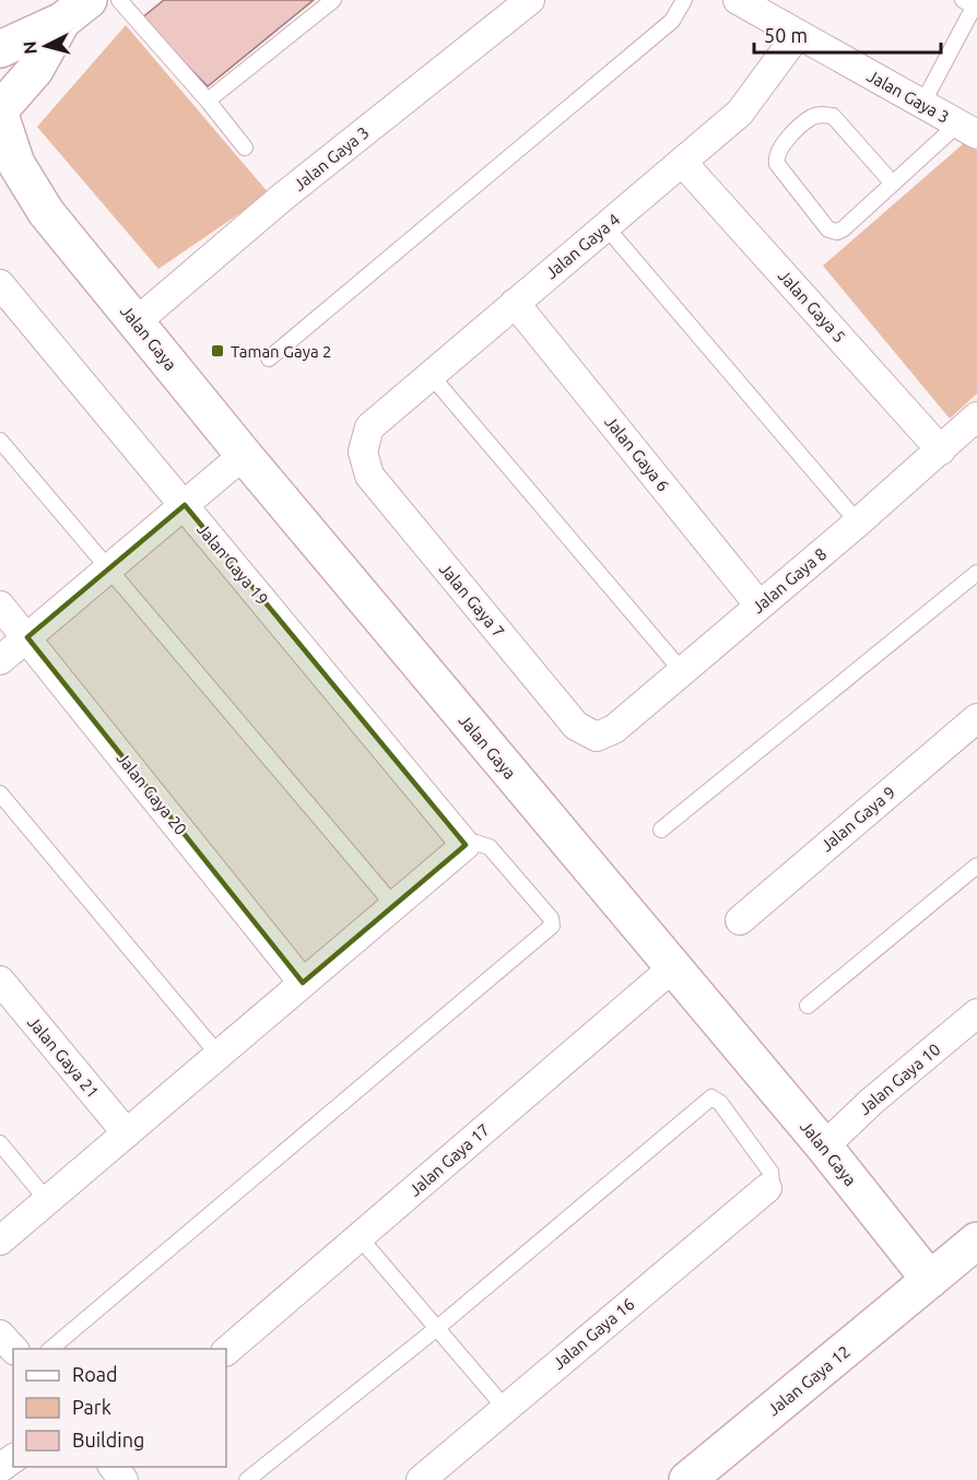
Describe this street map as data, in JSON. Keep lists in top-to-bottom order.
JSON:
{
  "streets": {
    "street": [
      "Jalan Gaya 3",
      "Jalan Gaya 4",
      "Jalan Gaya 5",
      "Jalan Gaya",
      "Jalan Gaya 6",
      "Jalan Gaya 19",
      "Jalan Gaya 8",
      "Jalan Gaya 7",
      "Jalan Gaya 20",
      "Jalan Gaya 9",
      "Jalan Gaya 21",
      "Jalan Gaya 10",
      "Jalan Gaya 17",
      "Jalan Gaya 16",
      "Jalan Gaya 12"
    ]
  },
  "crossings": [
    ["Jalan Gaya 3", "Jalan Gaya 4"],
    ["Jalan Gaya 3", "Jalan Gaya"],
    ["Jalan Gaya 4", "Jalan Gaya 5"],
    ["Jalan Gaya 4", "Jalan Gaya 6"],
    ["Jalan Gaya 4", "Jalan Gaya 7"],
    ["Jalan Gaya 5", "Jalan Gaya 8"],
    ["Jalan Gaya", "Jalan Gaya 10"],
    ["Jalan Gaya", "Jalan Gaya 17"],
    ["Jalan Gaya", "Jalan Gaya 12"],
    ["Jalan Gaya 6", "Jalan Gaya 8"],
    ["Jalan Gaya 8", "Jalan Gaya 7"]
  ],
  "places": {
    "transit": ["Taman Gaya 2"]
  },
  "legend": ["Road", "Park", "Building"],
  "scale_bar": "50 m",
  "north": "left"
}
